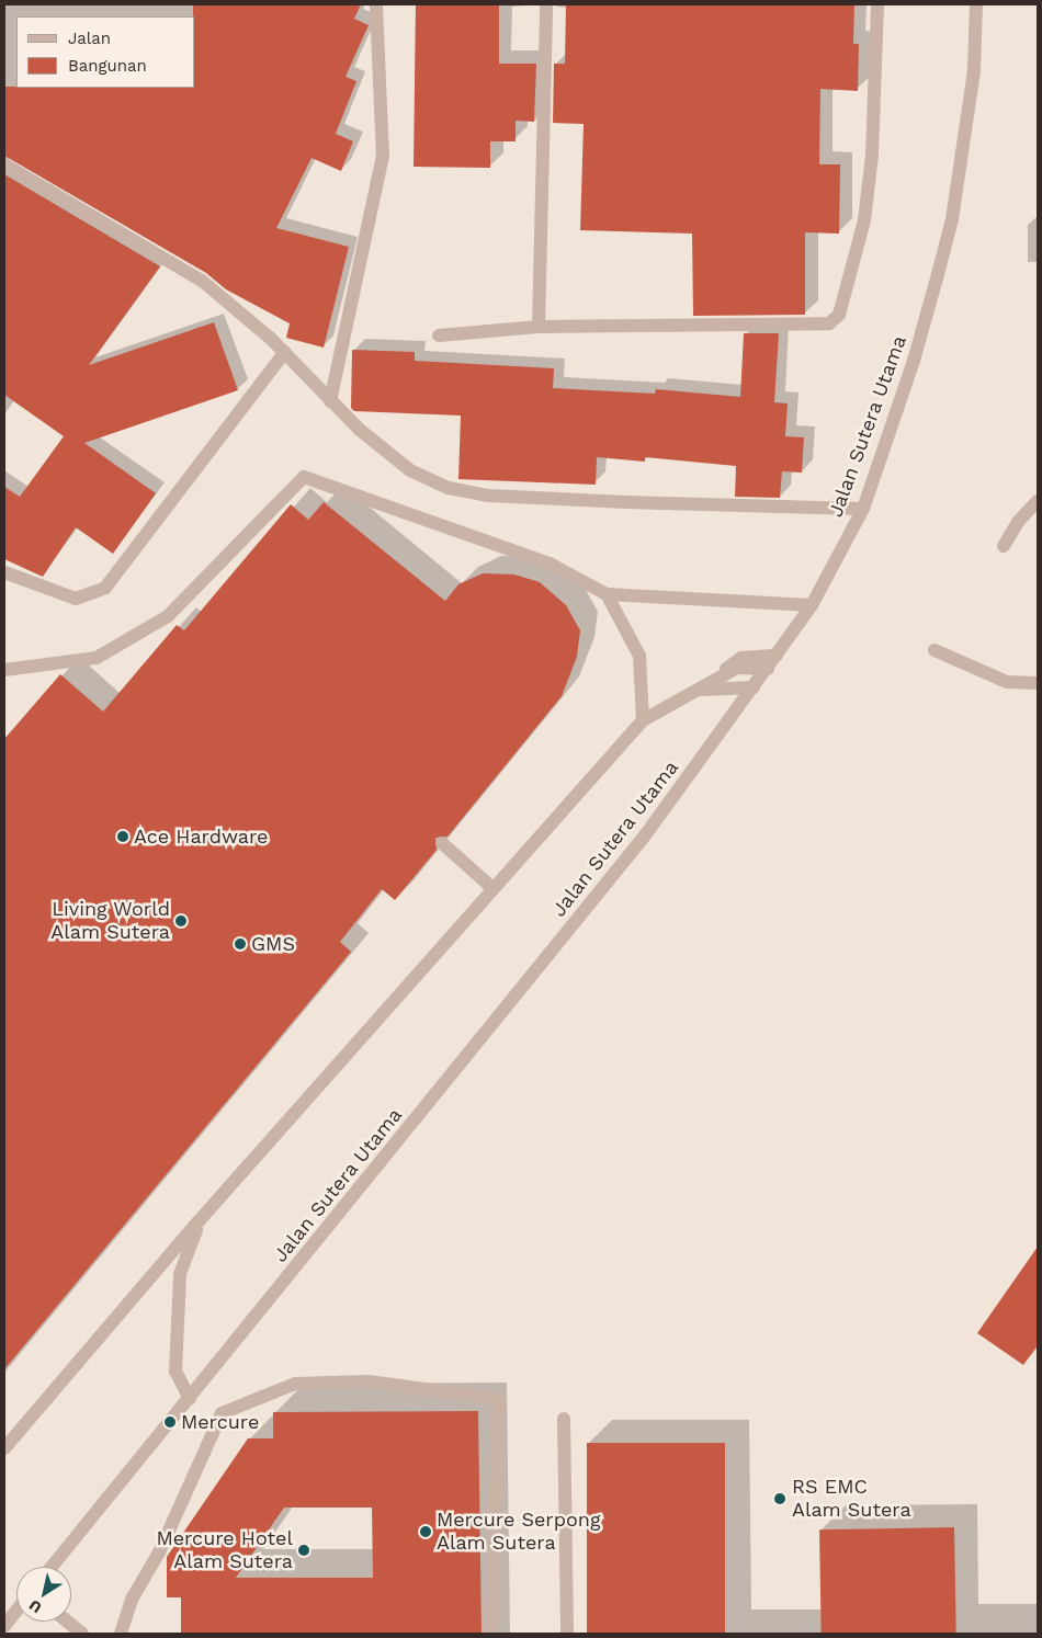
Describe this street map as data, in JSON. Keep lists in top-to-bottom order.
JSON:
{
  "streets": {
    "street": ["Jalan Sutera Utama"]
  },
  "places": [
    "Ace Hardware",
    "Living World Alam Sutera",
    "GMS",
    "Mercure",
    "RS EMC Alam Sutera",
    "Mercure Serpong Alam Sutera",
    "Mercure Hotel Alam Sutera"
  ],
  "legend": ["Jalan", "Bangunan"],
  "north": "bottom left"
}
